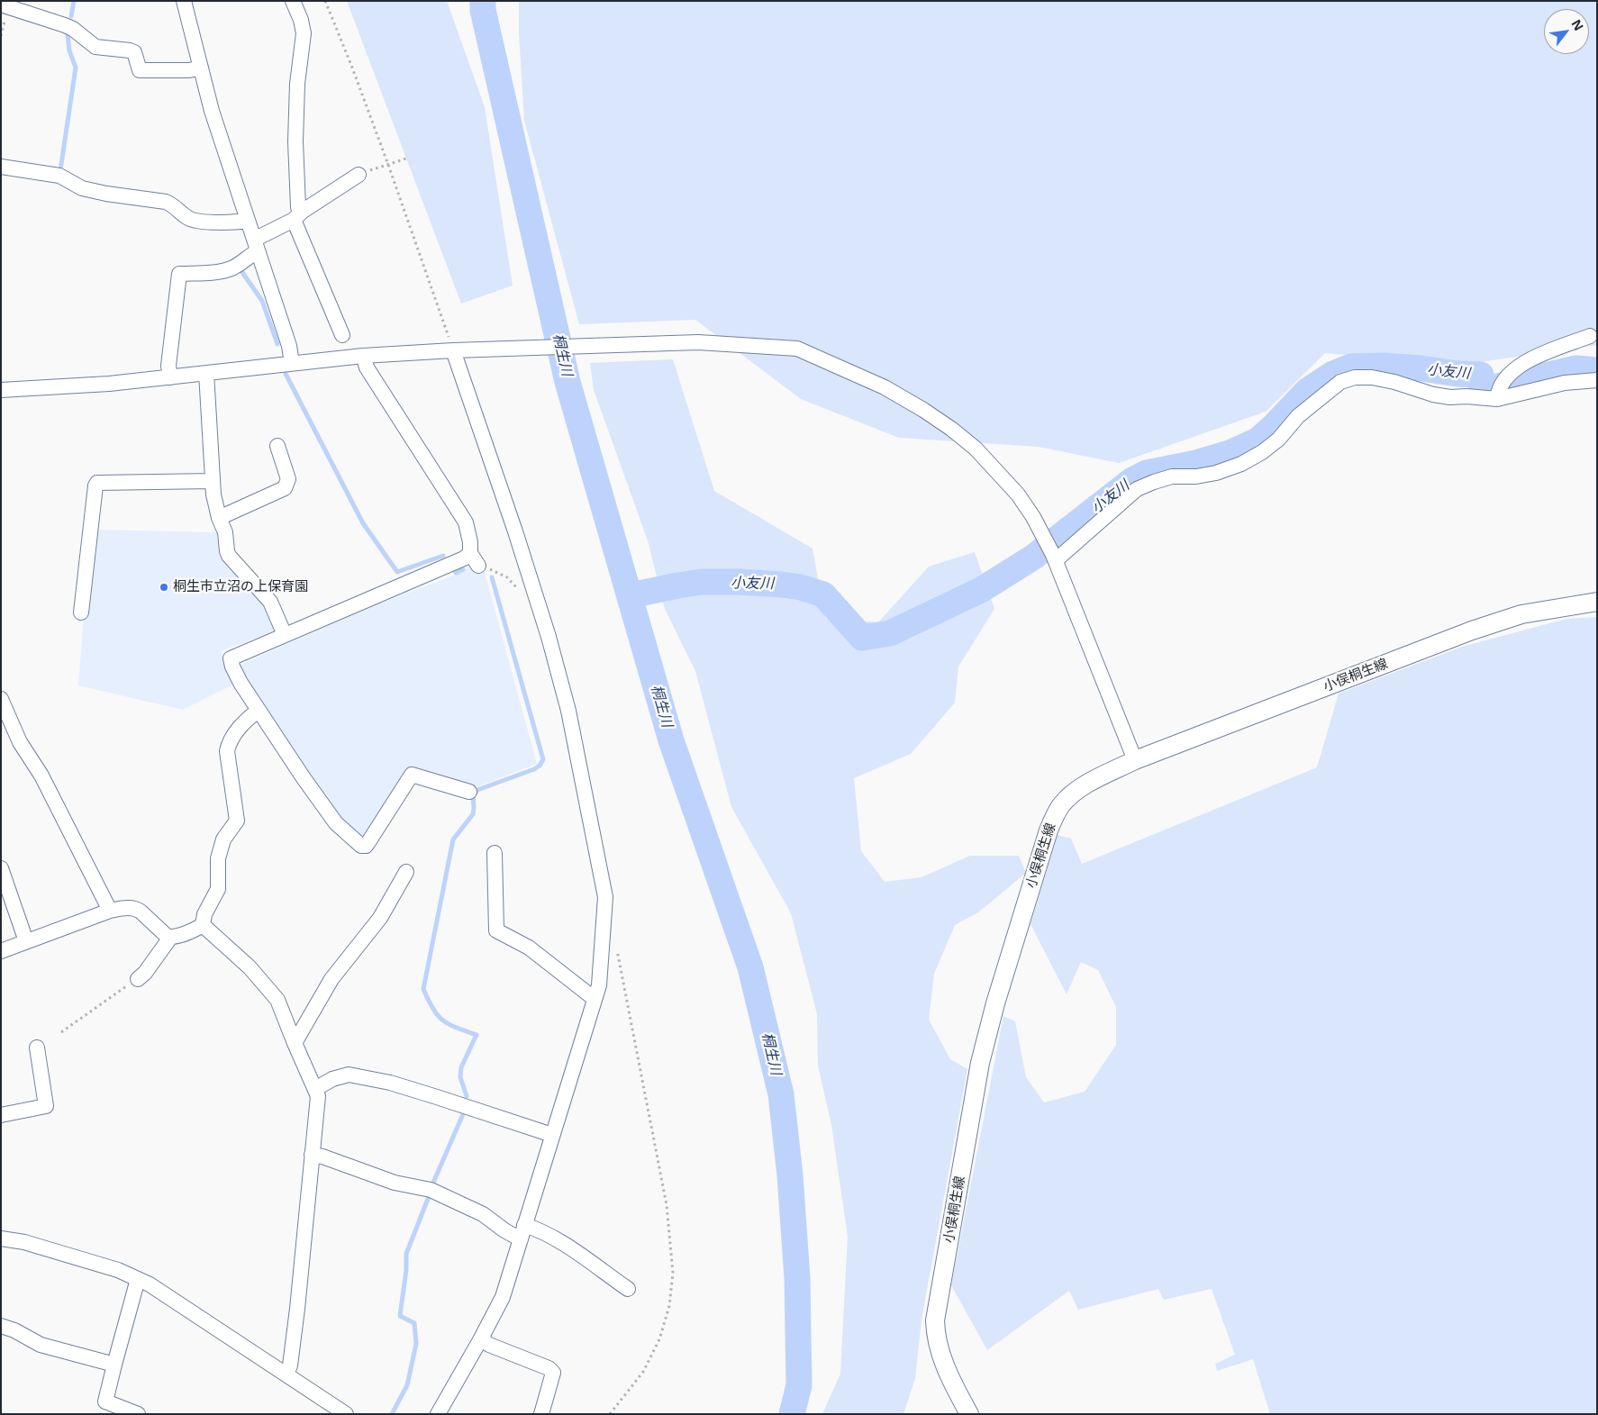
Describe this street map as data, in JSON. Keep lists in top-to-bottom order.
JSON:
{
  "streets": {
    "main road": ["小俣桐生線"]
  },
  "water": ["桐生川", "小友川"],
  "places": ["桐生市立沼の上保育園"],
  "north": "top right"
}
